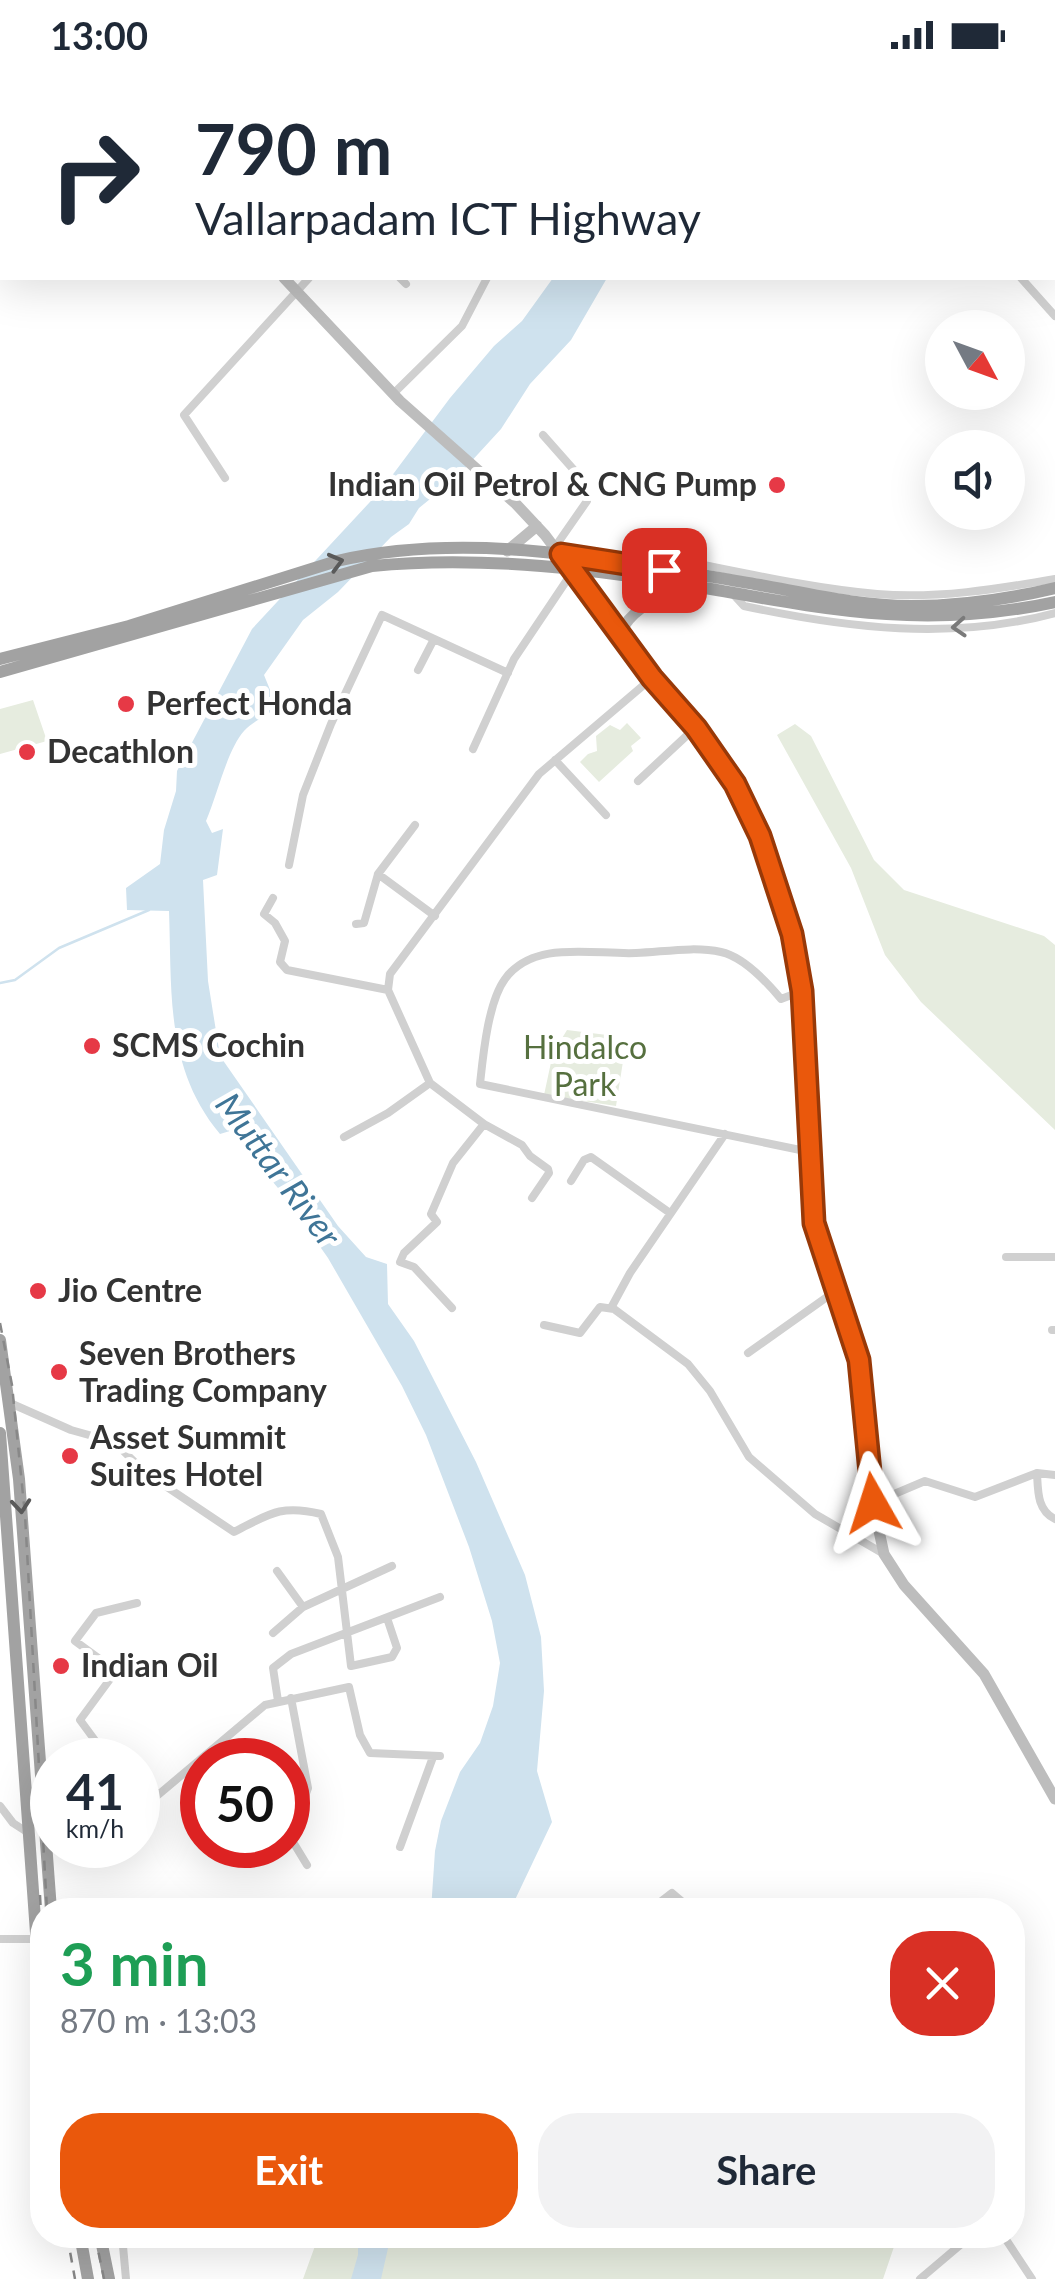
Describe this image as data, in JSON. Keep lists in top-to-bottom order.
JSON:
{
  "water": ["Muttar River"],
  "parks": ["Hindalco Park"],
  "places": [
    "Indian Oil Petrol & CNG Pump",
    "Perfect Honda",
    "Decathlon",
    "SCMS Cochin",
    "Jio Centre",
    "Seven Brothers Trading Company",
    "Asset Summit Suites Hotel",
    "Indian Oil"
  ],
  "north": "bottom right",
  "page": {
    "status": "13:00",
    "turn": ["790 m", "Vallarpadam ICT Highway"],
    "speed": "41 km/h",
    "limit": "50",
    "heading": ["3 min", "870 m · 13:03"],
    "buttons": ["Exit", "Share"]
  }
}
